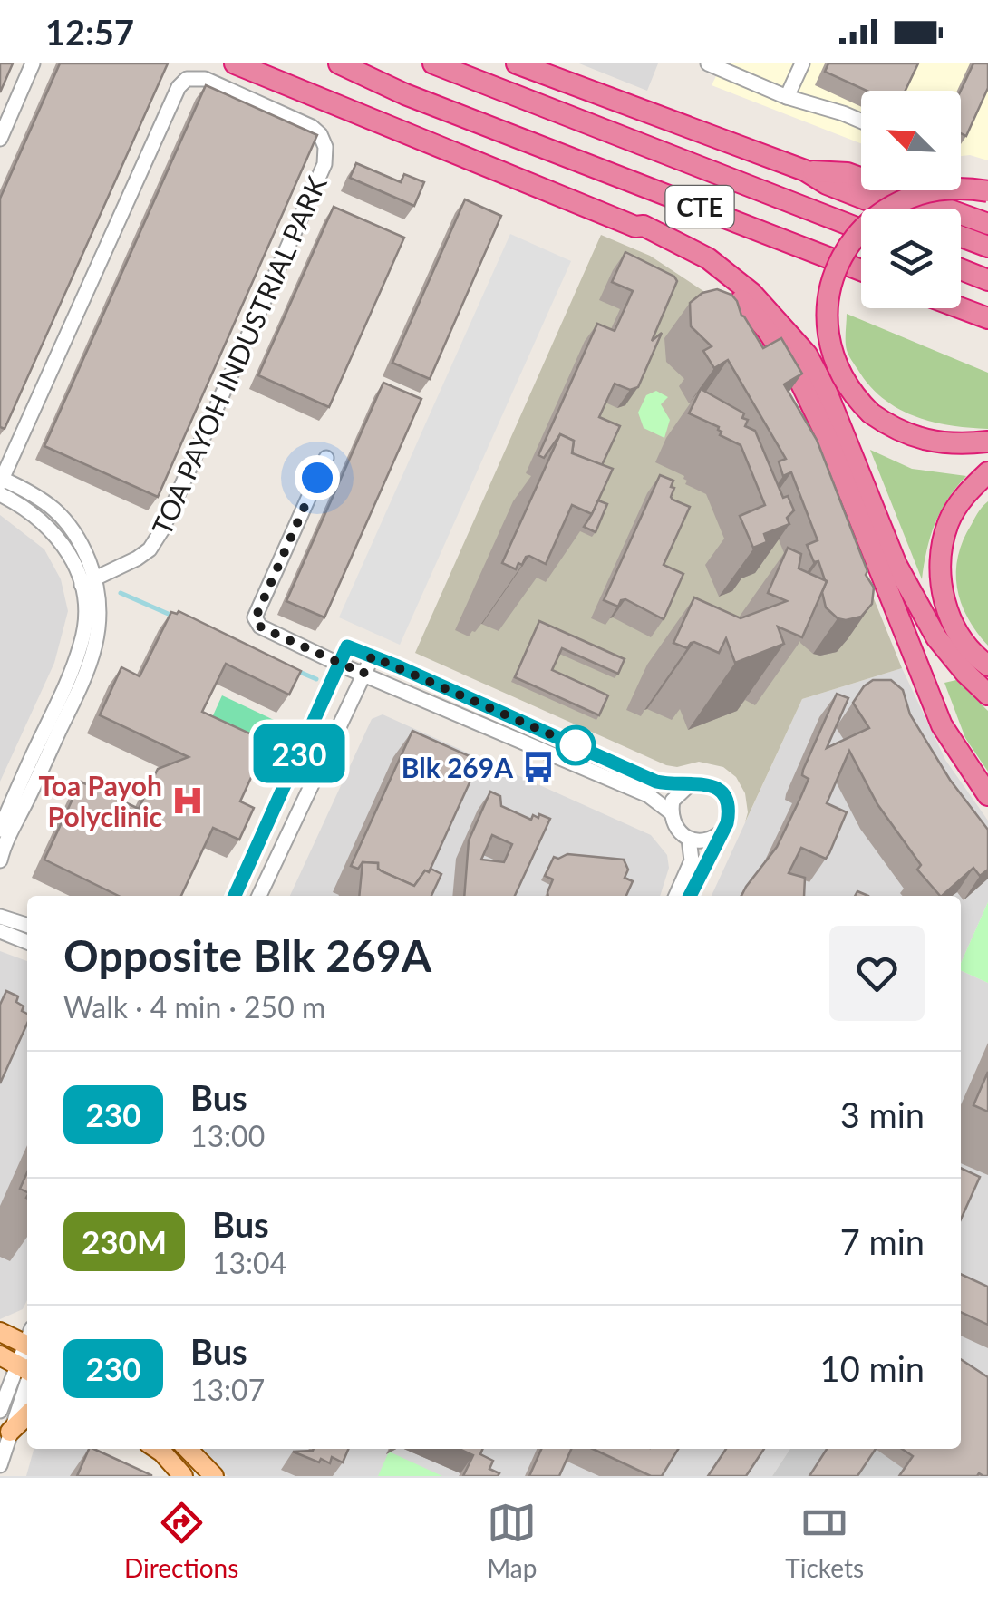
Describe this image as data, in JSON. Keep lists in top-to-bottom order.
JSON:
{
  "streets": {
    "highway": ["CTE"],
    "street": ["TOA PAYOH INDUSTRIAL PARK"]
  },
  "places": {
    "bus stop": ["Blk 269A"],
    "hospital": ["Toa Payoh Polyclinic"]
  },
  "lines": ["bus line 230"],
  "north": "top left",
  "page": {
    "status": "12:57",
    "on_map": "230",
    "heading": ["Opposite Blk 269A", "Walk · 4 min · 250 m"],
    "list": [
      {
        "mark": "230",
        "name": "Bus",
        "note": "13:00",
        "value": "3 min"
      },
      {
        "mark": "230M",
        "name": "Bus",
        "note": "13:04",
        "value": "7 min"
      },
      {
        "mark": "230",
        "name": "Bus",
        "note": "13:07",
        "value": "10 min"
      }
    ],
    "tabs": ["Directions", "Map", "Tickets"]
  }
}
